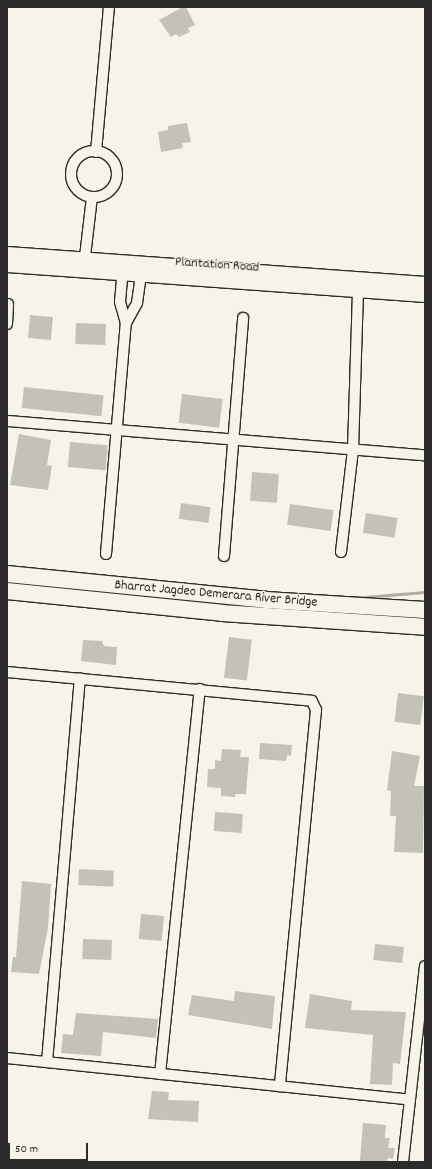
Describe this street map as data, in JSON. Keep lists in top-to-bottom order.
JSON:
{
  "streets": {
    "main road": ["Bharrat Jagdeo Demerara River Bridge"],
    "street": ["Plantation Road"]
  },
  "scale_bar": "50 m"
}
